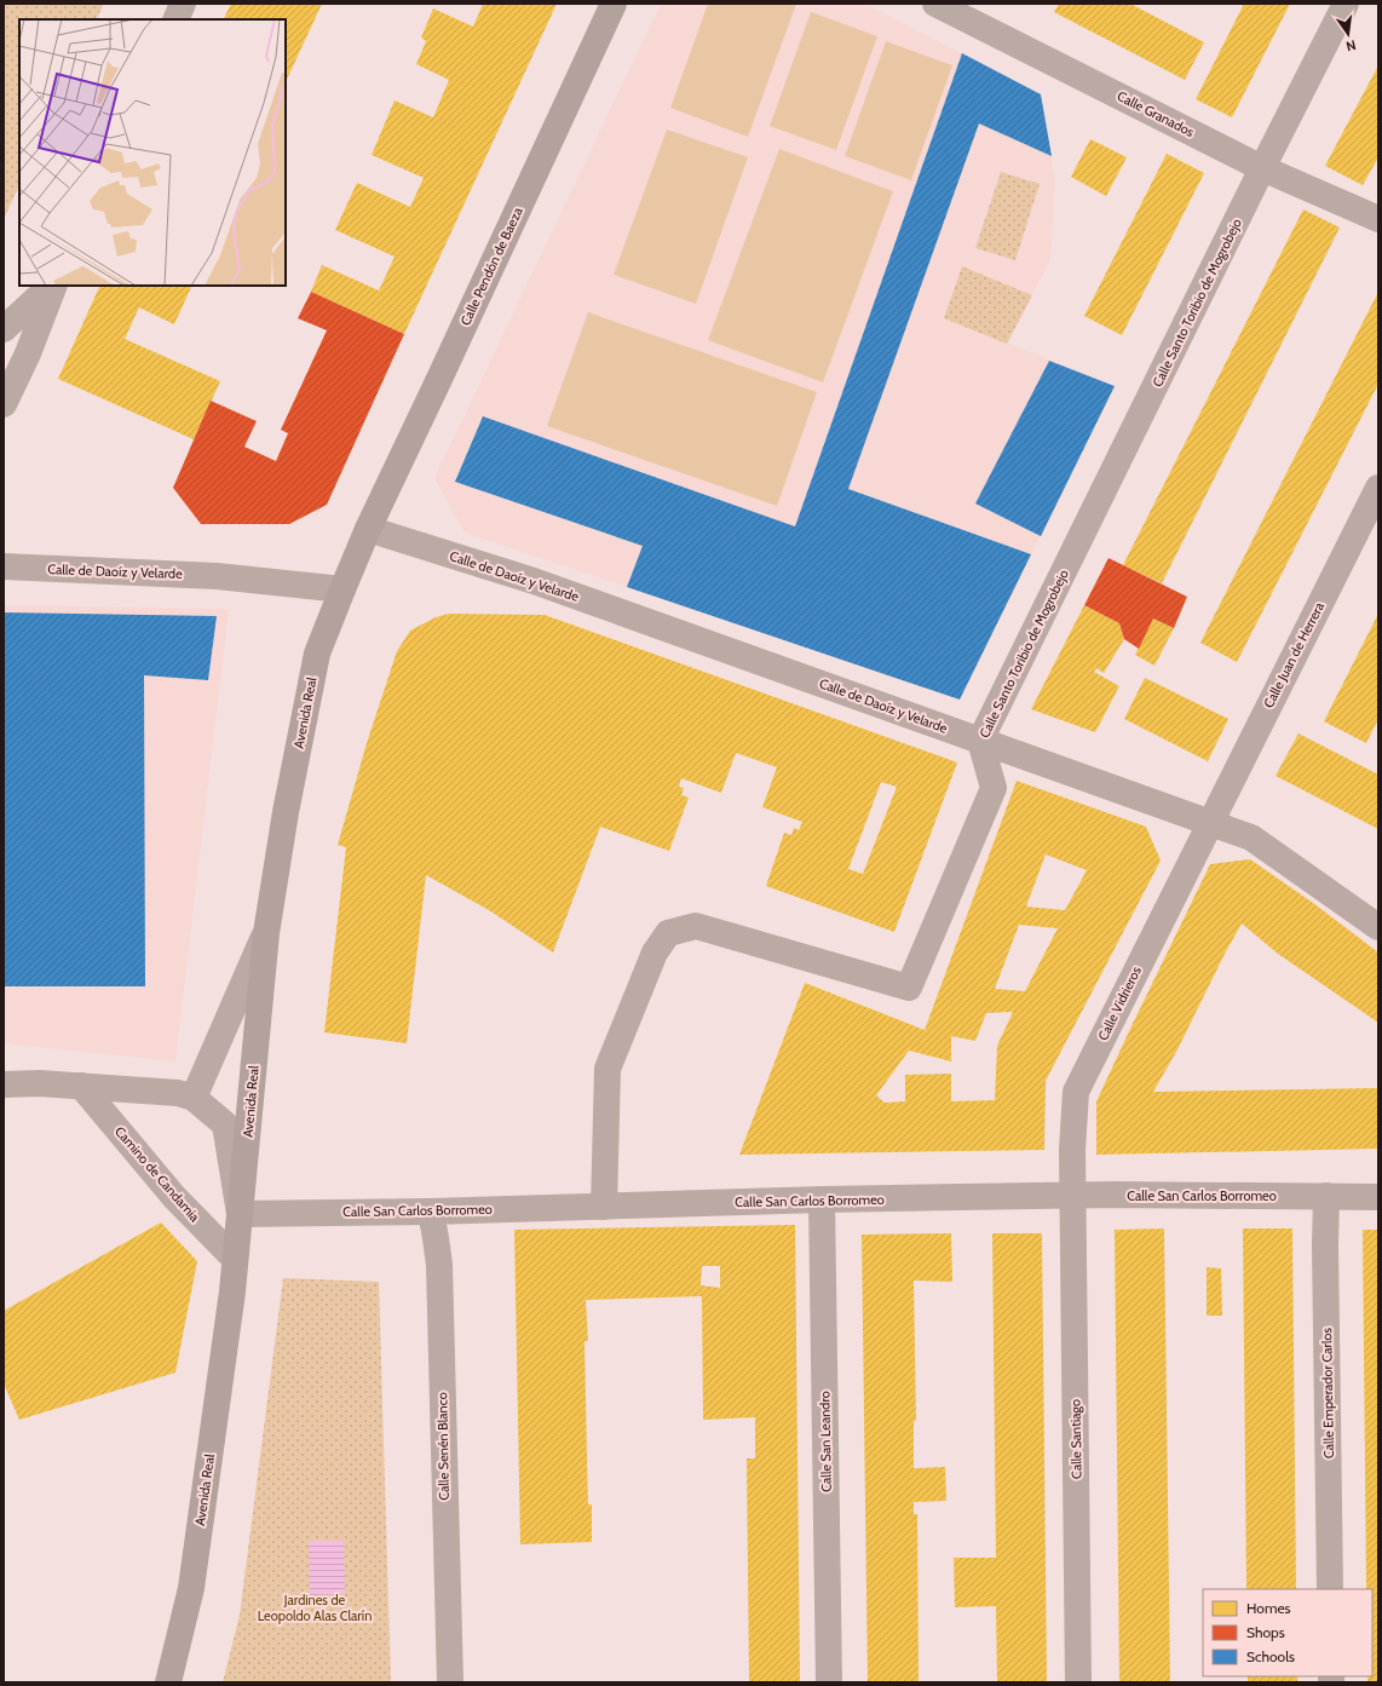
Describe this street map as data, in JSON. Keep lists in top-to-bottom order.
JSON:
{
  "streets": {
    "main road": ["Calle Pendón de Baeza", "Avenida Real"],
    "street": [
      "Calle Granados",
      "Calle Santo Toribio de Mogrobejo",
      "Calle de Daoíz y Velarde",
      "Calle Juan de Herrera",
      "Calle Vidrieros",
      "Camino de Candamia",
      "Calle San Carlos Borromeo",
      "Calle Emperador Carlos",
      "Calle Santiago",
      "Calle San Leandro",
      "Calle Senén Blanco"
    ]
  },
  "crossings": [
    ["Calle Granados", "Calle Santo Toribio de Mogrobejo"],
    ["Calle Pendón de Baeza", "Calle de Daoíz y Velarde"],
    ["Calle Pendón de Baeza", "Avenida Real"],
    ["Calle Santo Toribio de Mogrobejo", "Calle de Daoíz y Velarde"],
    ["Calle Santo Toribio de Mogrobejo", "Calle San Carlos Borromeo"],
    ["Calle de Daoíz y Velarde", "Calle Juan de Herrera"],
    ["Calle de Daoíz y Velarde", "Avenida Real"],
    ["Calle de Daoíz y Velarde", "Calle Vidrieros"],
    ["Calle Juan de Herrera", "Calle Vidrieros"],
    ["Avenida Real", "Camino de Candamia"],
    ["Avenida Real", "Calle San Carlos Borromeo"],
    ["Calle Vidrieros", "Calle San Carlos Borromeo"],
    ["Calle Vidrieros", "Calle Santiago"],
    ["Calle San Carlos Borromeo", "Calle Emperador Carlos"],
    ["Calle San Carlos Borromeo", "Calle Santiago"],
    ["Calle San Carlos Borromeo", "Calle San Leandro"],
    ["Calle San Carlos Borromeo", "Calle Senén Blanco"]
  ],
  "parks": ["Jardines de Leopoldo Alas Clarín"],
  "legend": ["Homes", "Shops", "Schools"],
  "north": "bottom"
}
